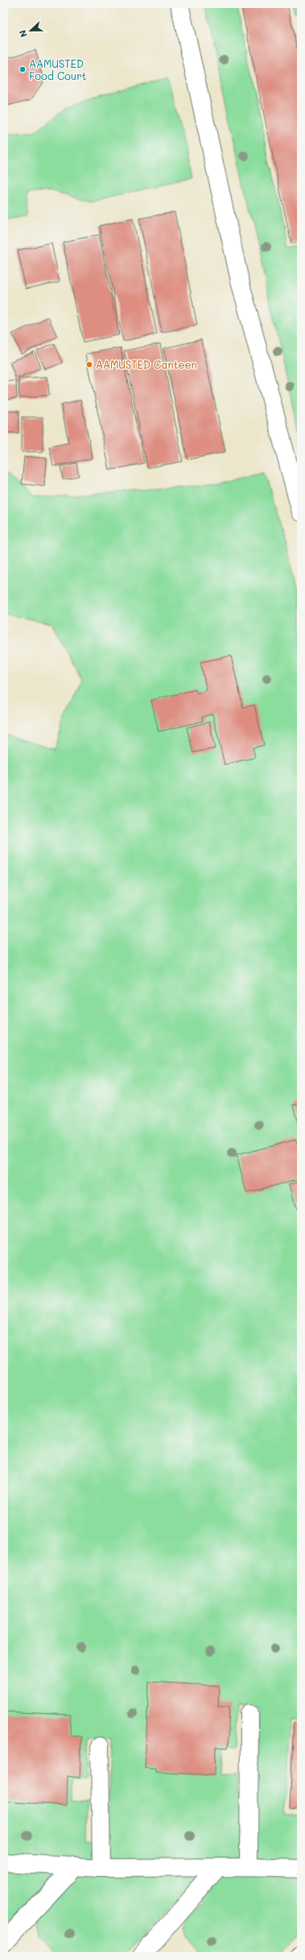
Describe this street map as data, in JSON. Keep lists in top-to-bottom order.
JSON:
{
  "places": ["AAMUSTED Food Court", "AAMUSTED Canteen"],
  "north": "left"
}
